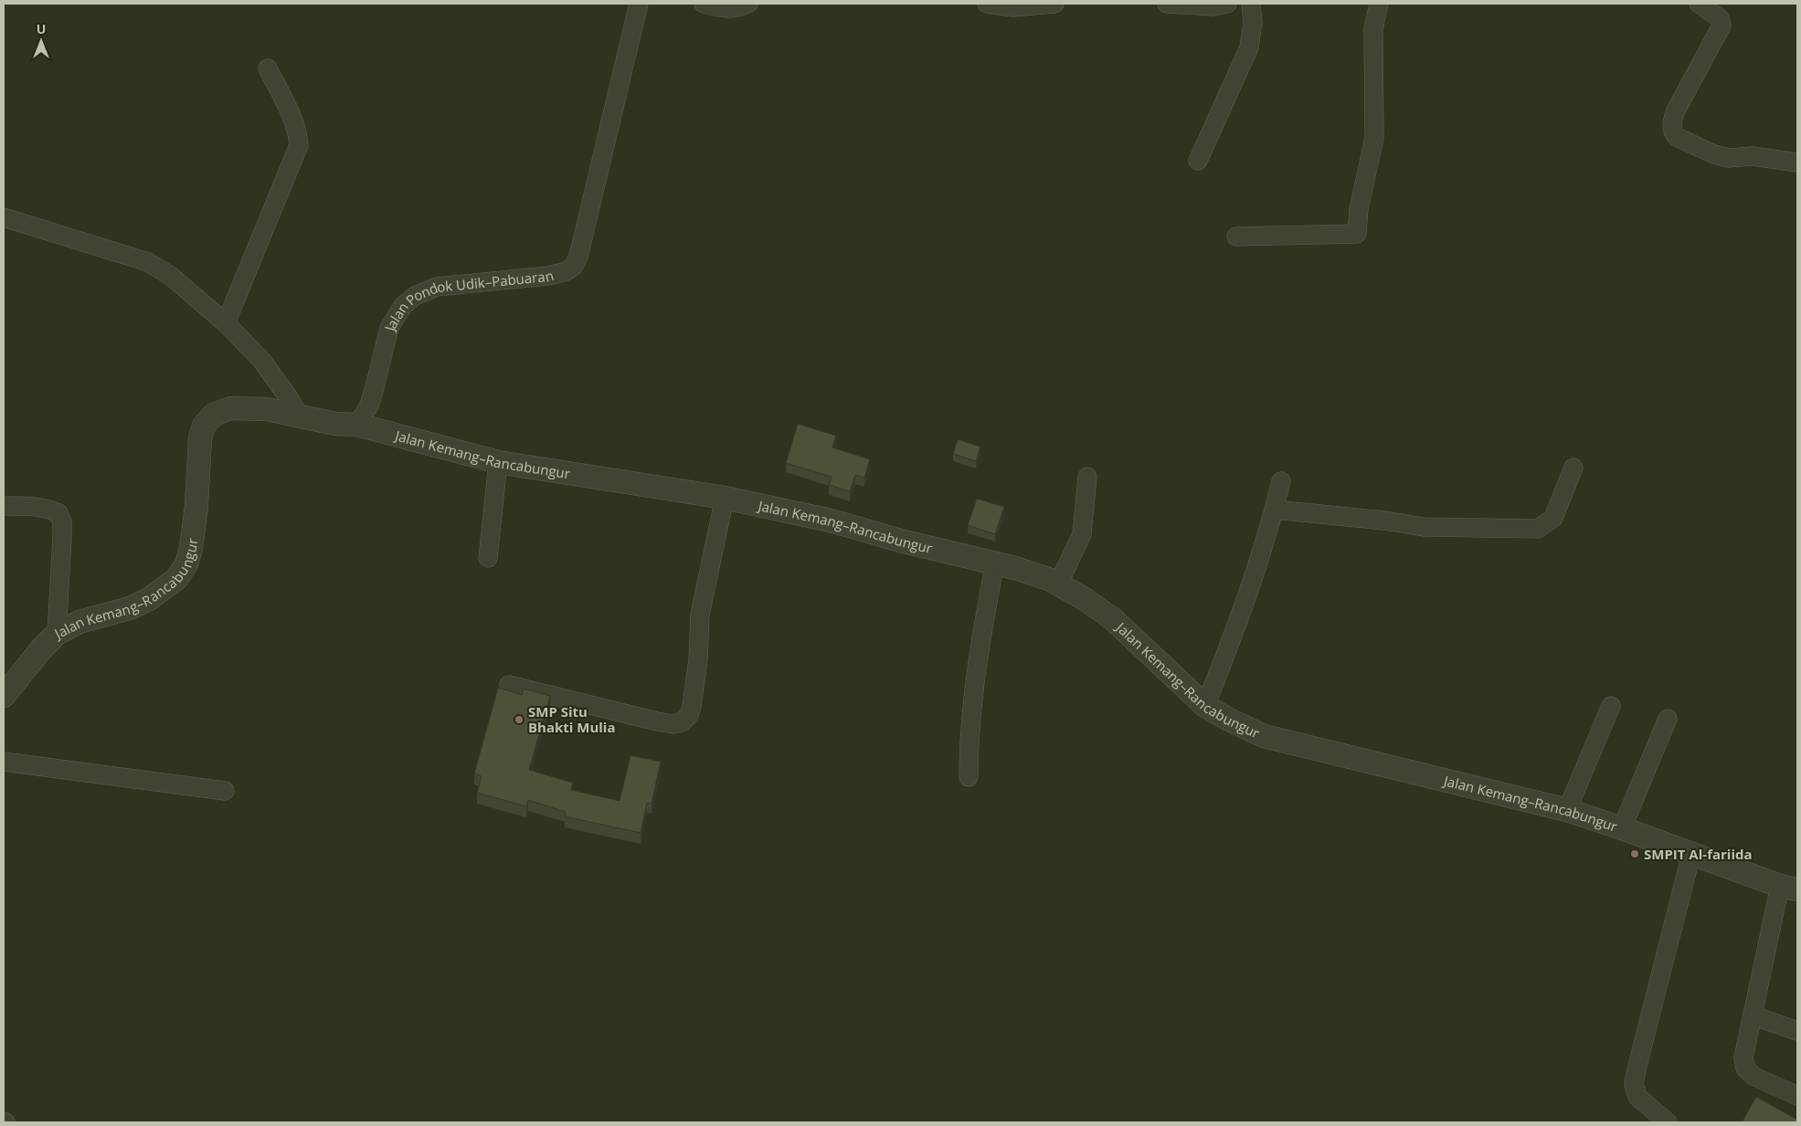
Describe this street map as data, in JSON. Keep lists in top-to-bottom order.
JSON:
{
  "streets": {
    "street": ["Jalan Pondok Udik–Pabuaran", "Jalan Kemang–Rancabungur"]
  },
  "crossings": [
    ["Jalan Pondok Udik–Pabuaran", "Jalan Kemang–Rancabungur"]
  ],
  "places": ["SMP Situ Bhakti Mulia", "SMPIT Al-fariida"],
  "north": "top"
}
